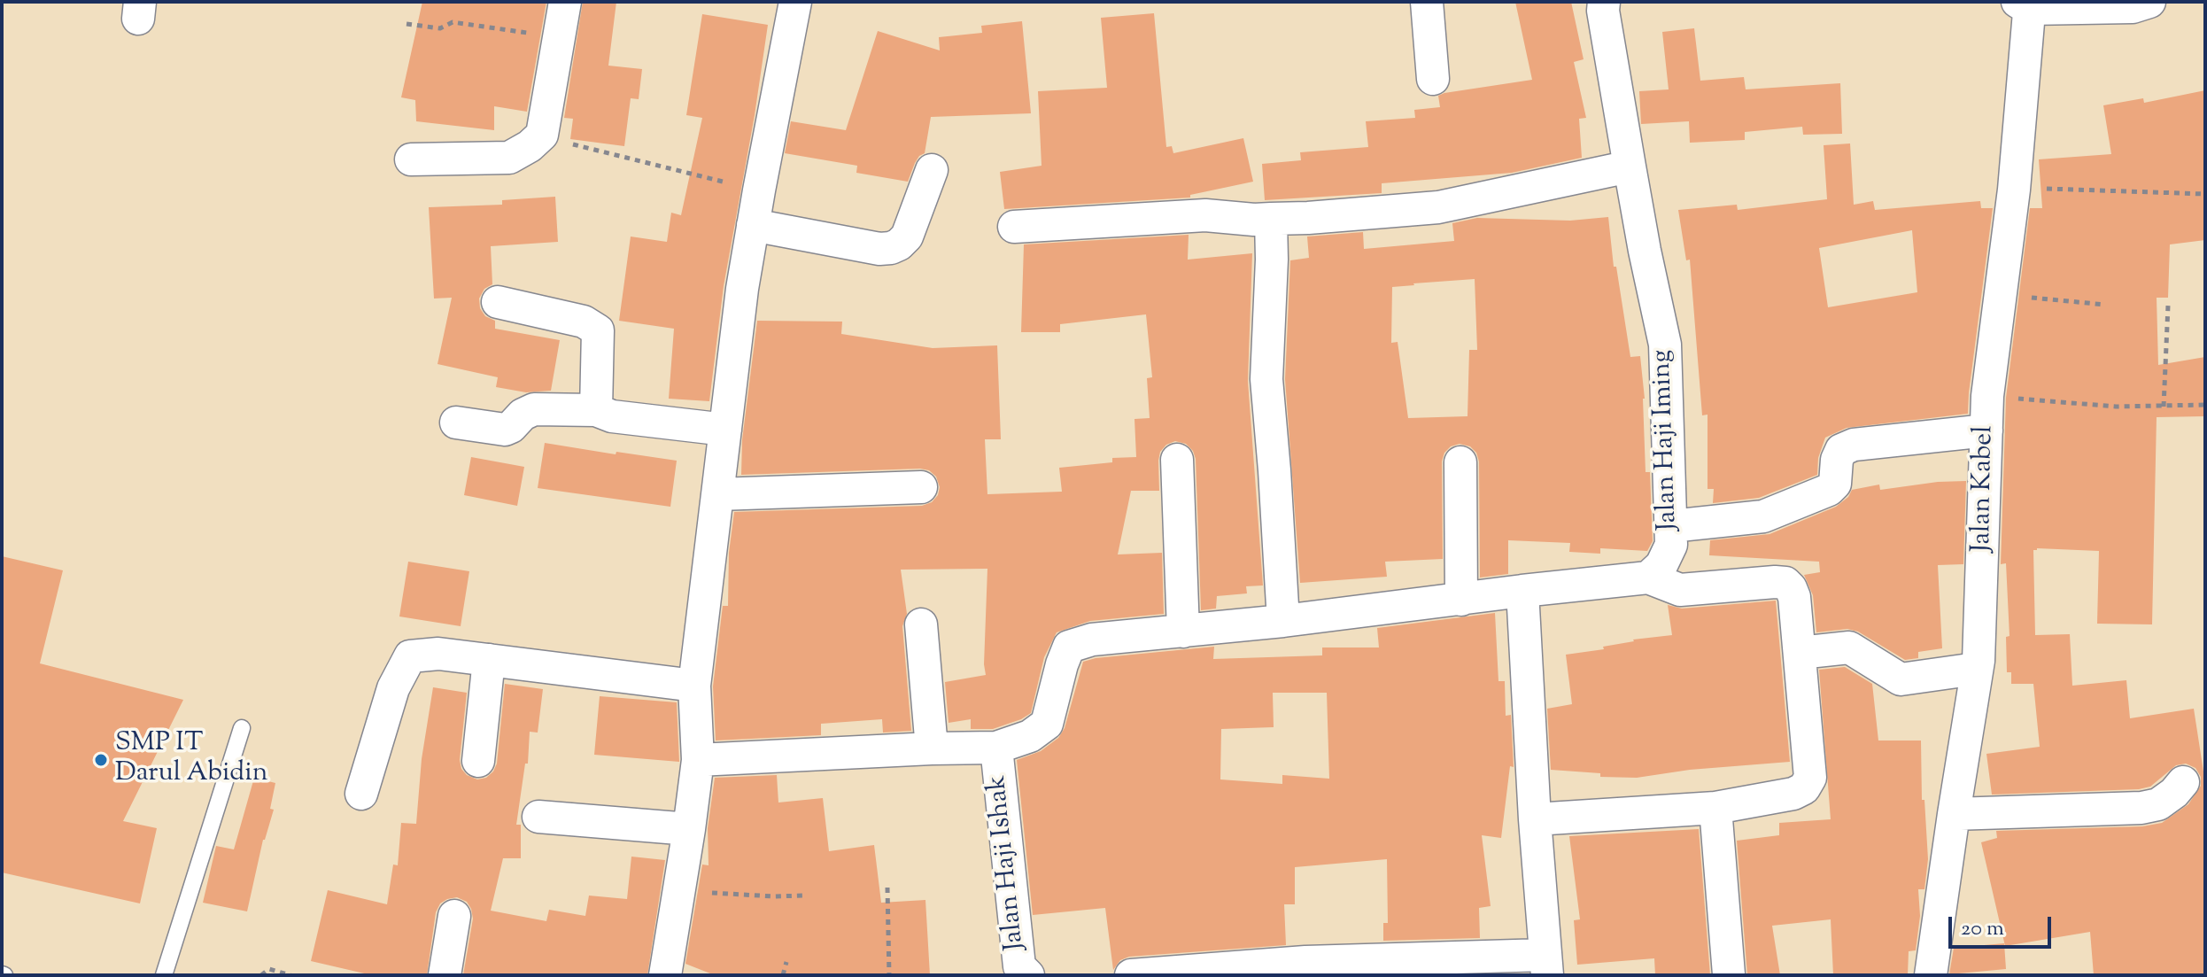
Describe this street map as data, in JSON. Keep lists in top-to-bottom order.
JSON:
{
  "streets": {
    "street": ["Jalan Haji Iming", "Jalan Kabel", "Jalan Haji Ishak"]
  },
  "places": ["SMP IT Darul Abidin"],
  "scale_bar": "20 m"
}
